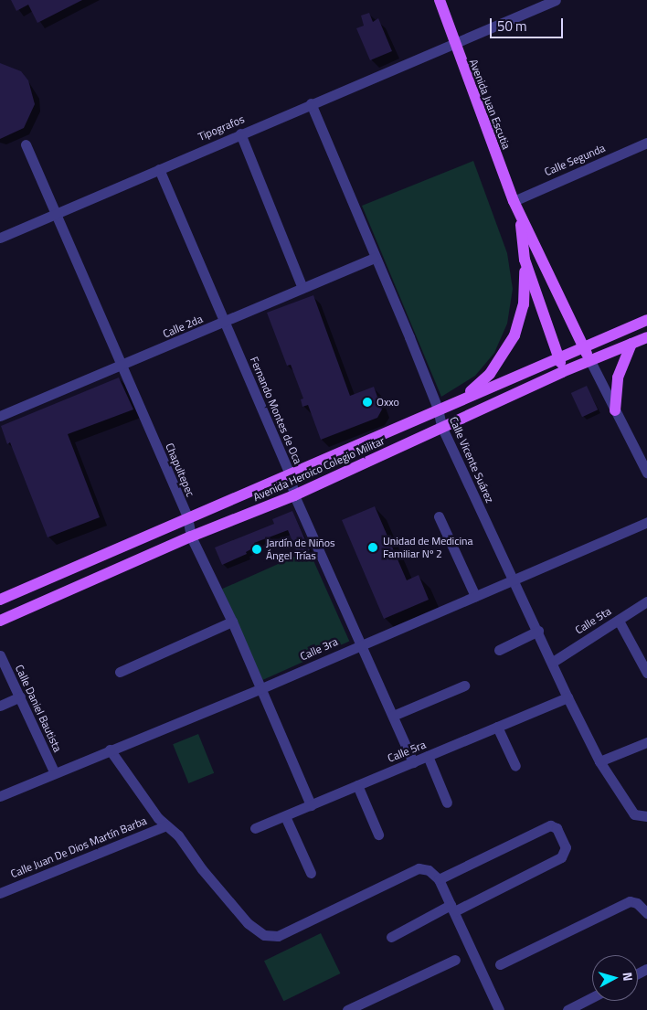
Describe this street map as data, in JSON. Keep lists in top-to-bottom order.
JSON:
{
  "streets": {
    "main road": ["Avenida Juan Escutia", "Avenida Heroico Colegio Militar"],
    "street": [
      "Tipografos",
      "Calle Segunda",
      "Calle 2da",
      "Fernando Montes de Oca",
      "Calle Vicente Suárez",
      "Chapultepec",
      "Calle 5ta",
      "Calle 3ra",
      "Calle Daniel Bautista",
      "Calle 5ra",
      "Calle Juan De Dios Martín Barba"
    ]
  },
  "crossings": [
    ["Avenida Juan Escutia", "Tipografos"],
    ["Avenida Juan Escutia", "Calle Segunda"],
    ["Avenida Juan Escutia", "Avenida Heroico Colegio Militar"],
    ["Tipografos", "Fernando Montes de Oca"],
    ["Tipografos", "Calle Vicente Suárez"],
    ["Tipografos", "Chapultepec"],
    ["Calle 2da", "Fernando Montes de Oca"],
    ["Calle 2da", "Calle Vicente Suárez"],
    ["Calle 2da", "Chapultepec"],
    ["Fernando Montes de Oca", "Avenida Heroico Colegio Militar"],
    ["Fernando Montes de Oca", "Calle 3ra"],
    ["Fernando Montes de Oca", "Calle 5ra"],
    ["Calle Vicente Suárez", "Avenida Heroico Colegio Militar"],
    ["Calle Vicente Suárez", "Calle 5ta"],
    ["Calle Vicente Suárez", "Calle 3ra"],
    ["Calle Vicente Suárez", "Calle 5ra"],
    ["Avenida Heroico Colegio Militar", "Chapultepec"],
    ["Chapultepec", "Calle 3ra"],
    ["Chapultepec", "Calle 5ra"],
    ["Calle 3ra", "Calle Daniel Bautista"]
  ],
  "places": ["Oxxo", "Unidad de Medicina Familiar Nº 2", "Jardín de Niños Ángel Trías"],
  "scale_bar": "50 m",
  "north": "right"
}
